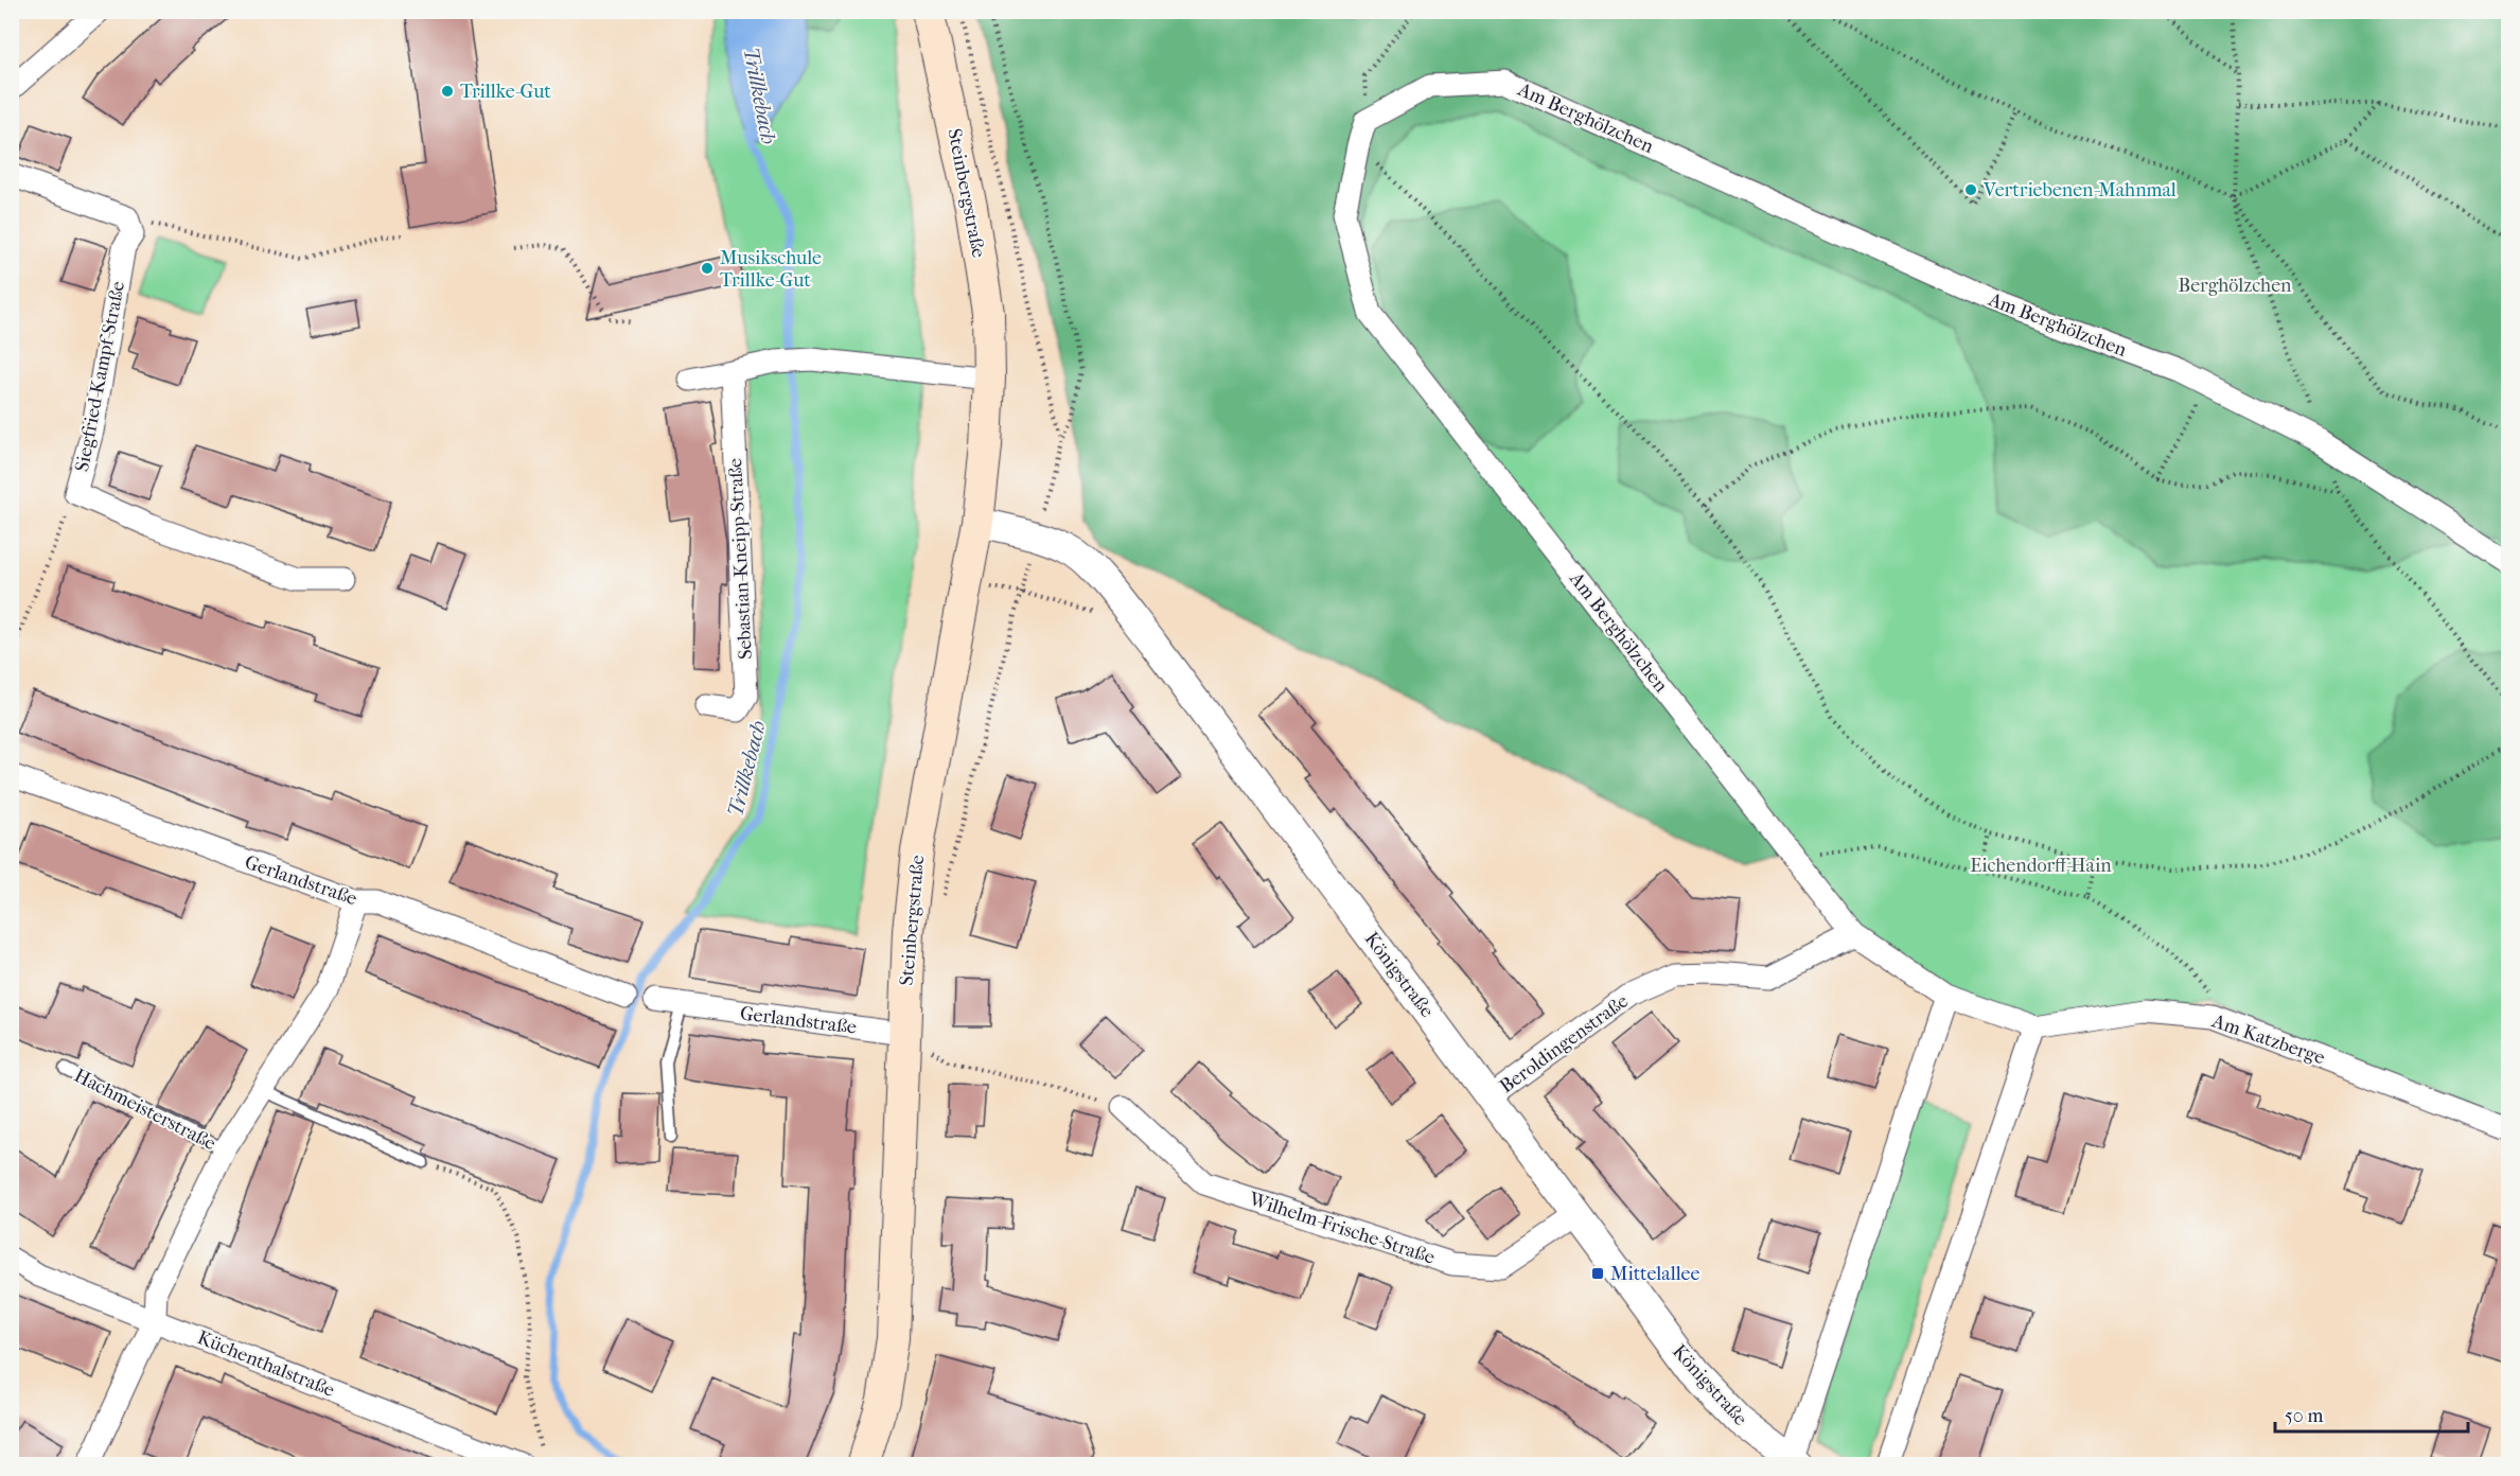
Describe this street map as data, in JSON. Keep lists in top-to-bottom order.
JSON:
{
  "streets": {
    "main road": ["Steinbergstraße"],
    "street": [
      "Am Berghölzchen",
      "Siegfried-Kampf-Straße",
      "Sebastian-Kneipp-Straße",
      "Gerlandstraße",
      "Königstraße",
      "Am Katzberge",
      "Beroldingenstraße",
      "Hachmeisterstraße",
      "Wilhelm-Frische-Straße",
      "Küchenthalstraße"
    ]
  },
  "crossings": [
    ["Am Berghölzchen", "Am Katzberge"],
    ["Am Berghölzchen", "Beroldingenstraße"],
    ["Steinbergstraße", "Gerlandstraße"],
    ["Steinbergstraße", "Königstraße"],
    ["Gerlandstraße", "Hachmeisterstraße"],
    ["Königstraße", "Beroldingenstraße"],
    ["Königstraße", "Wilhelm-Frische-Straße"],
    ["Hachmeisterstraße", "Küchenthalstraße"]
  ],
  "water": ["Trillkebach"],
  "parks": ["Berghölzchen", "Eichendorff-Hain"],
  "places": {
    "other": ["Trillke-Gut", "Vertriebenen-Mahnmal", "Musikschule Trillke-Gut"],
    "transit": ["Mittelallee"]
  },
  "scale_bar": "50 m"
}
